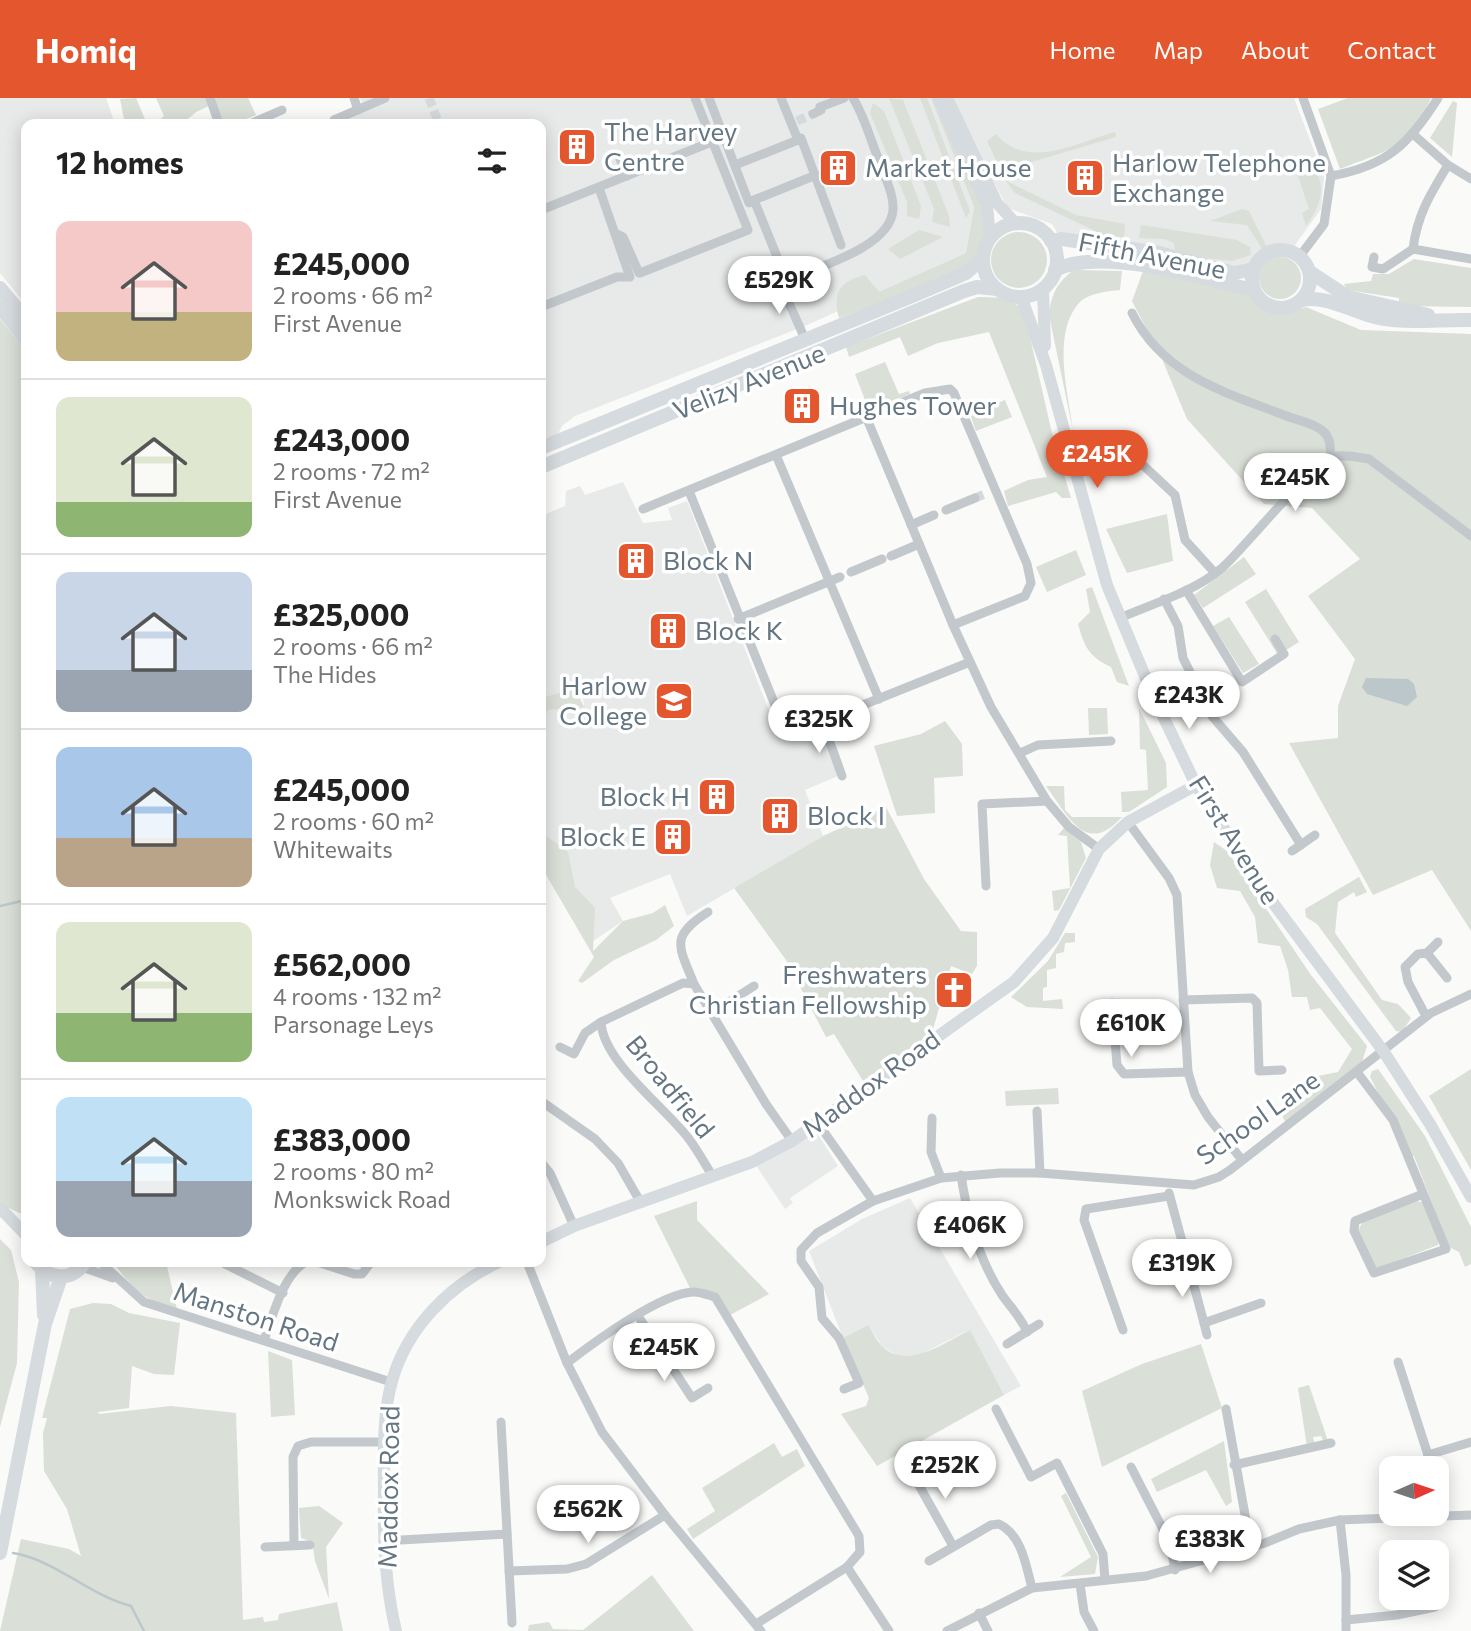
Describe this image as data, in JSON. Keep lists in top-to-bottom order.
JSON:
{
  "streets": {
    "main road": ["Fifth Avenue", "Velizy Avenue"],
    "street": [
      "First Avenue",
      "Maddox Road",
      "Broadfield",
      "School Lane",
      "Manston Road"
    ]
  },
  "crossings": [
    ["Fifth Avenue", "Velizy Avenue"],
    ["Fifth Avenue", "First Avenue"],
    ["Velizy Avenue", "First Avenue"],
    ["First Avenue", "Maddox Road"],
    ["First Avenue", "School Lane"],
    ["Maddox Road", "Broadfield"],
    ["Maddox Road", "Manston Road"]
  ],
  "places": {
    "building": [
      "The Harvey Centre",
      "Market House",
      "Harlow Telephone Exchange",
      "Hughes Tower",
      "Block N",
      "Block K",
      "Block H",
      "Block I",
      "Block E"
    ],
    "school or university": ["Harlow College"],
    "church": ["Freshwaters Christian Fellowship"]
  },
  "north": "right",
  "page": {
    "header": "Homiq",
    "nav": [
      "Home",
      "Map",
      "About",
      "Contact"
    ],
    "heading": "12 homes",
    "list": [
      {
        "name": "£245,000",
        "note": "2 rooms · 66 m² · First Avenue"
      },
      {
        "name": "£243,000",
        "note": "2 rooms · 72 m² · First Avenue"
      },
      {
        "name": "£325,000",
        "note": "2 rooms · 66 m² · The Hides"
      },
      {
        "name": "£245,000",
        "note": "2 rooms · 60 m² · Whitewaits"
      },
      {
        "name": "£562,000",
        "note": "4 rooms · 132 m² · Parsonage Leys"
      },
      {
        "name": "£383,000",
        "note": "2 rooms · 80 m² · Monkswick Road"
      }
    ],
    "price": [
      "£529K",
      "£245K",
      "£245K",
      "£243K",
      "£325K",
      "£610K",
      "£406K",
      "£319K",
      "£245K",
      "£252K",
      "£562K",
      "£383K"
    ]
  }
}
